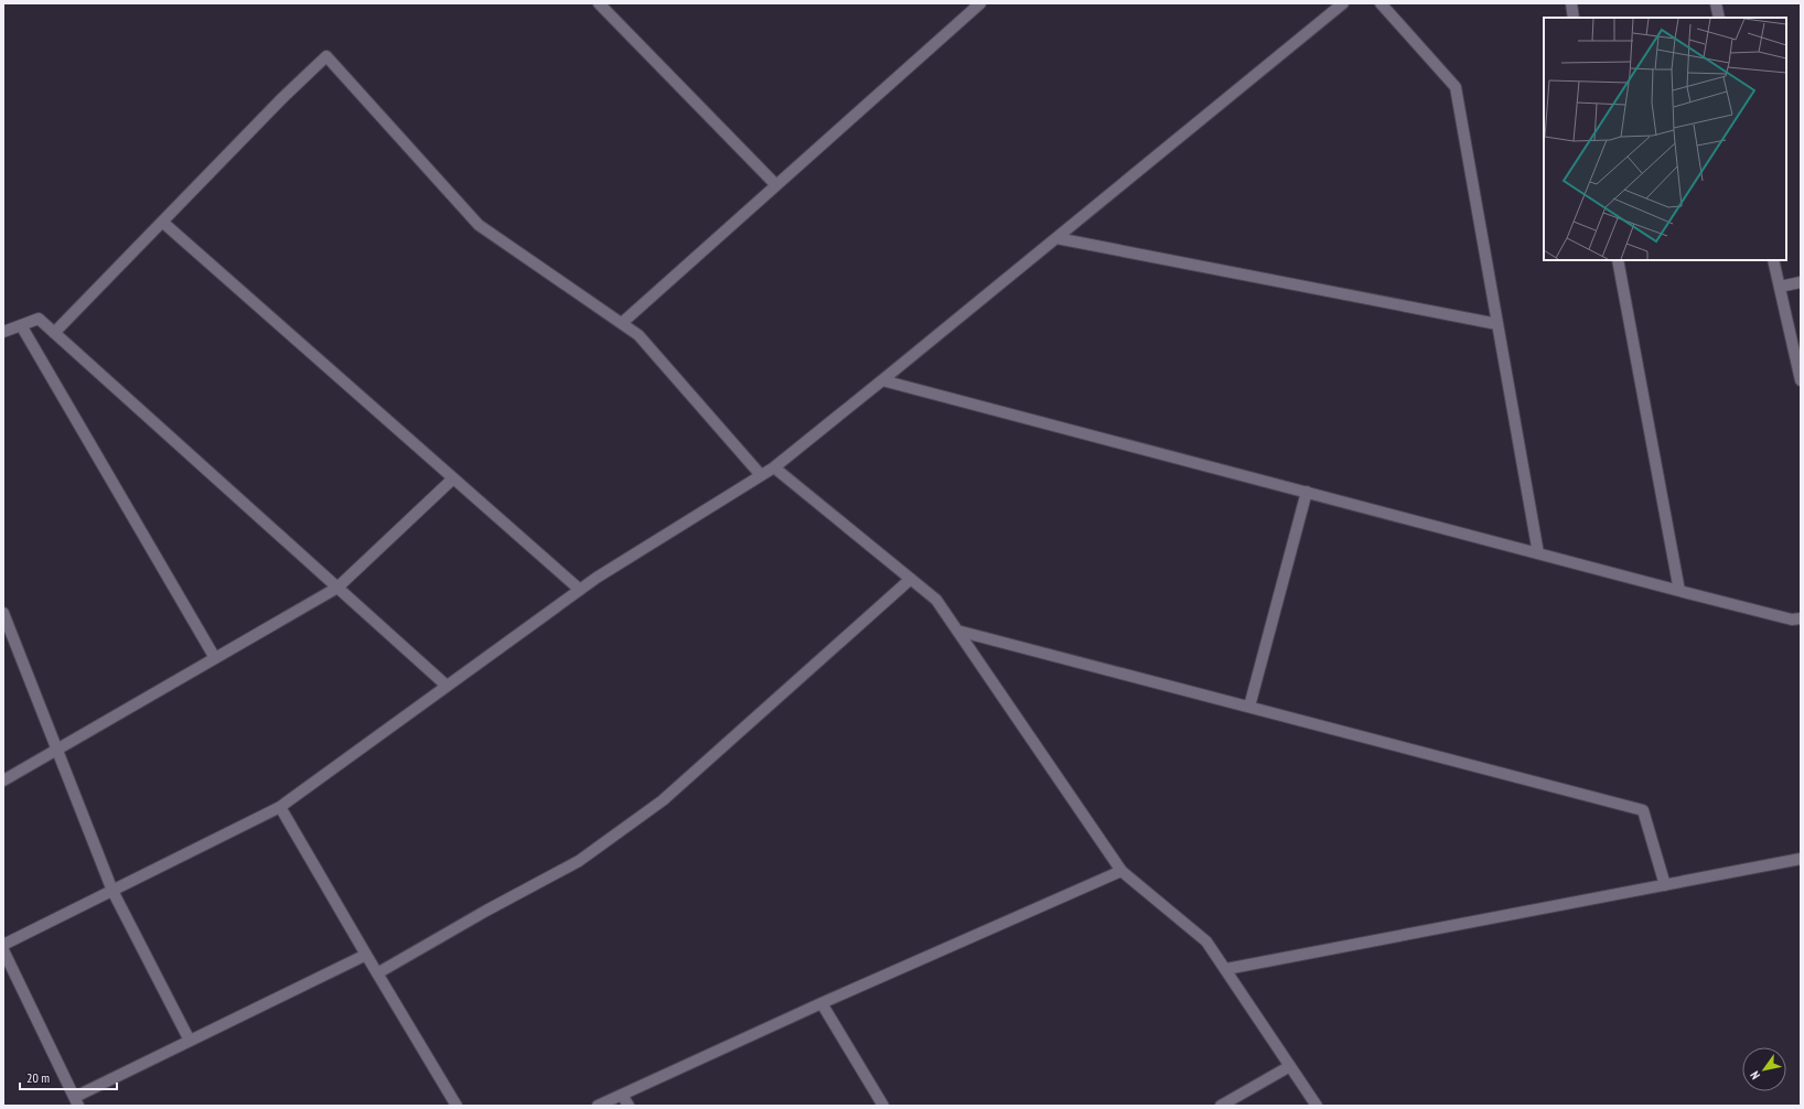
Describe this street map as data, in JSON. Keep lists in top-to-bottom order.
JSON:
{
  "scale_bar": "20 m",
  "north": "bottom left"
}
